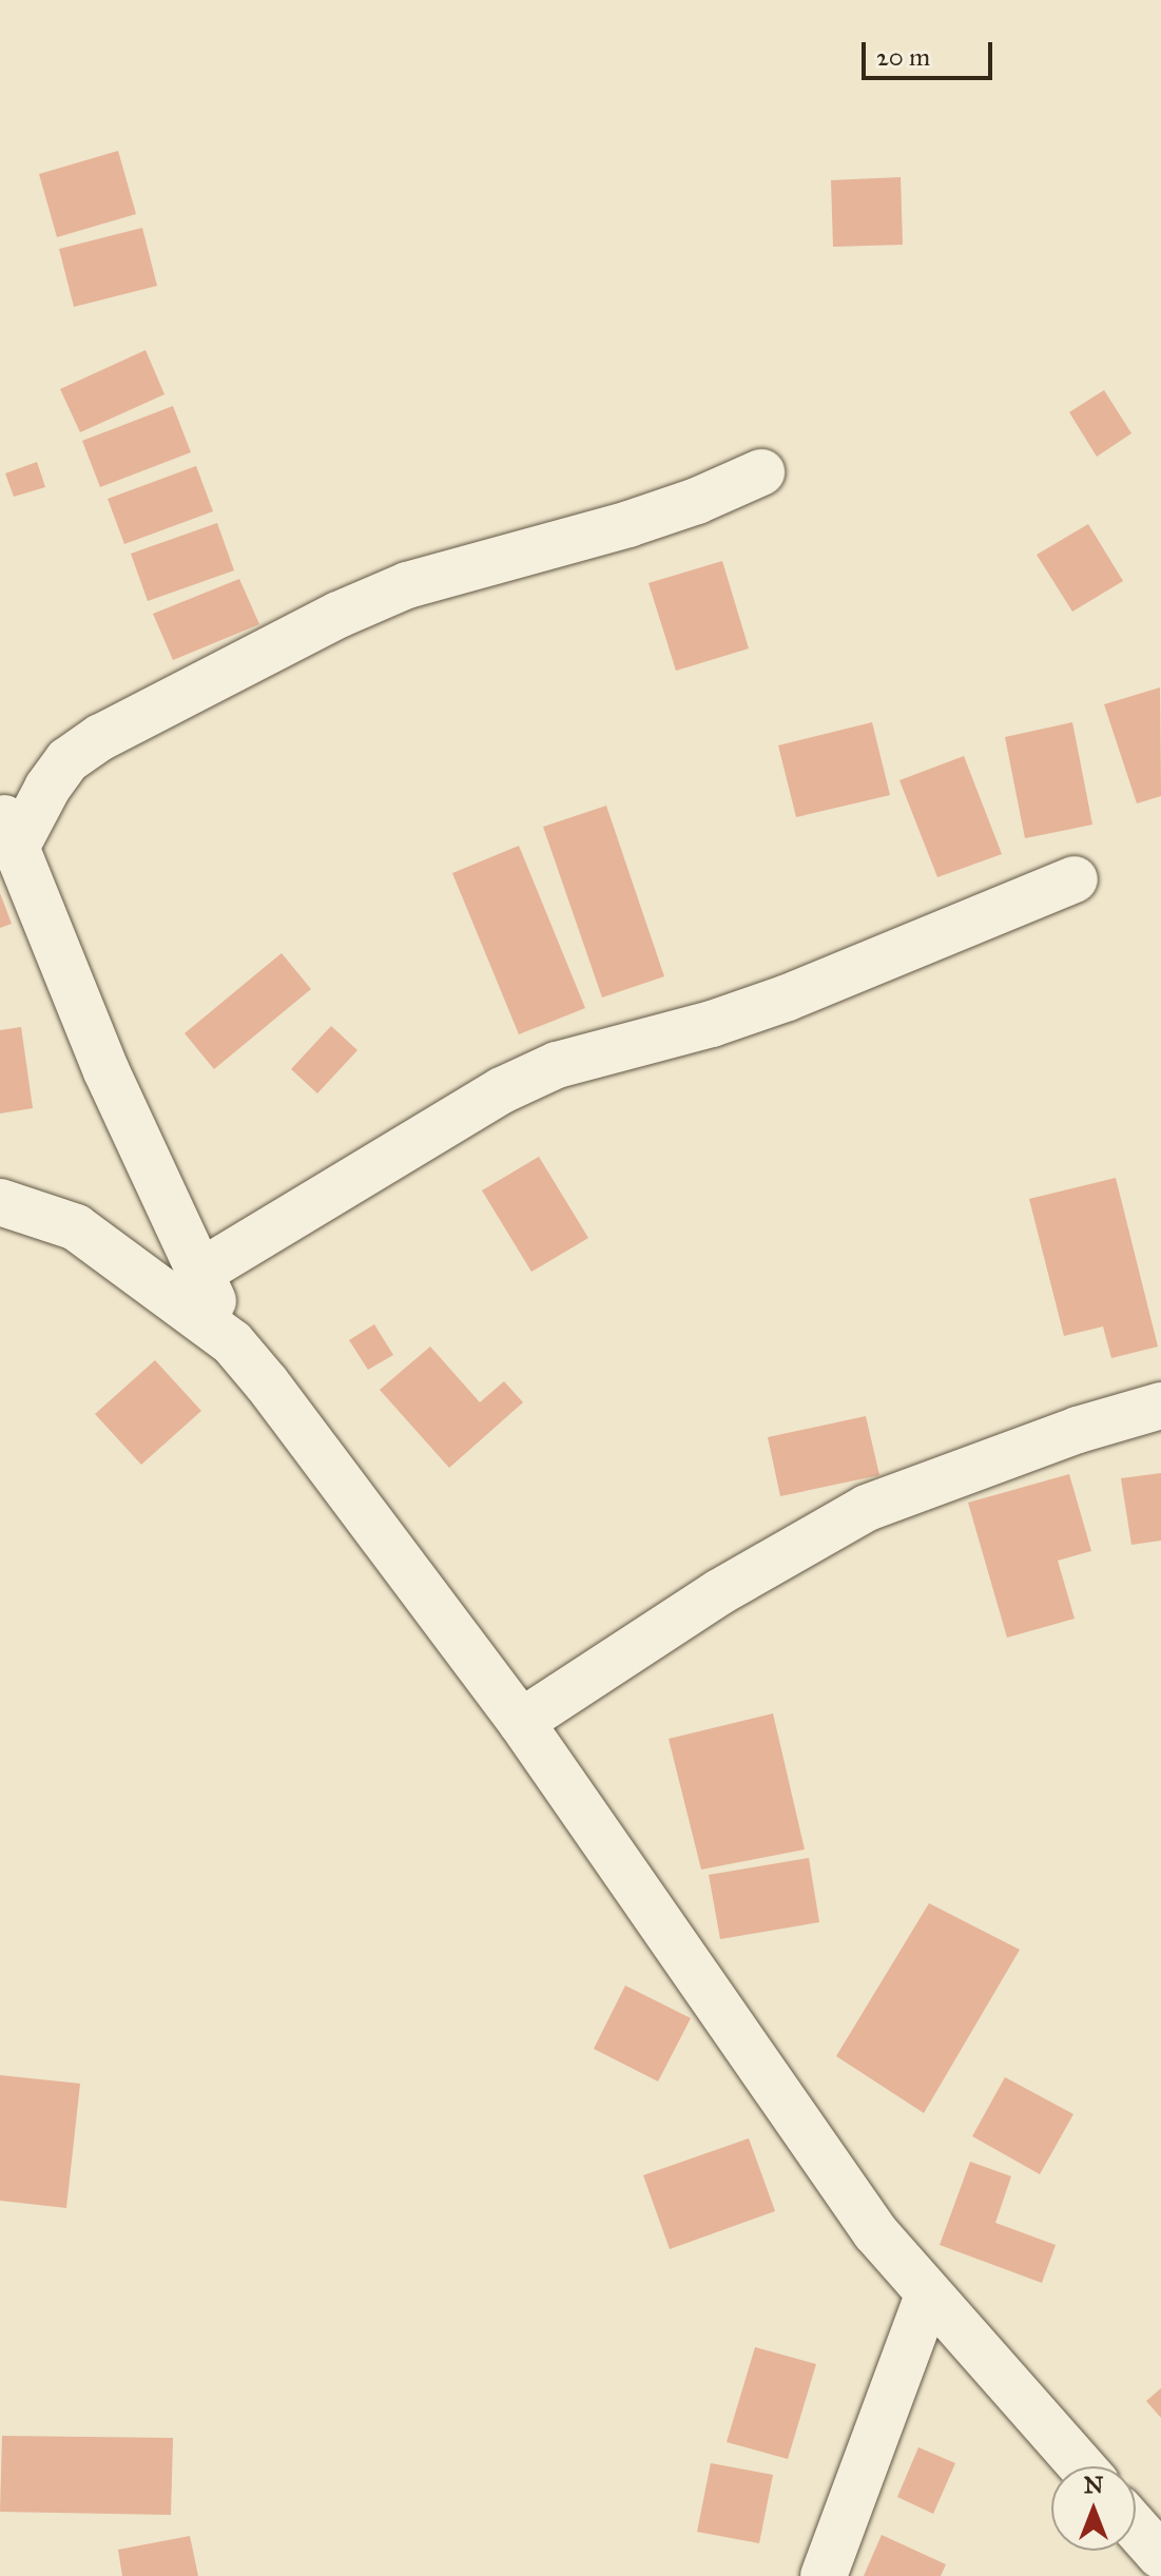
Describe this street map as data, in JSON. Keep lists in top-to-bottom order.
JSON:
{
  "scale_bar": "20 m",
  "north": "top"
}
